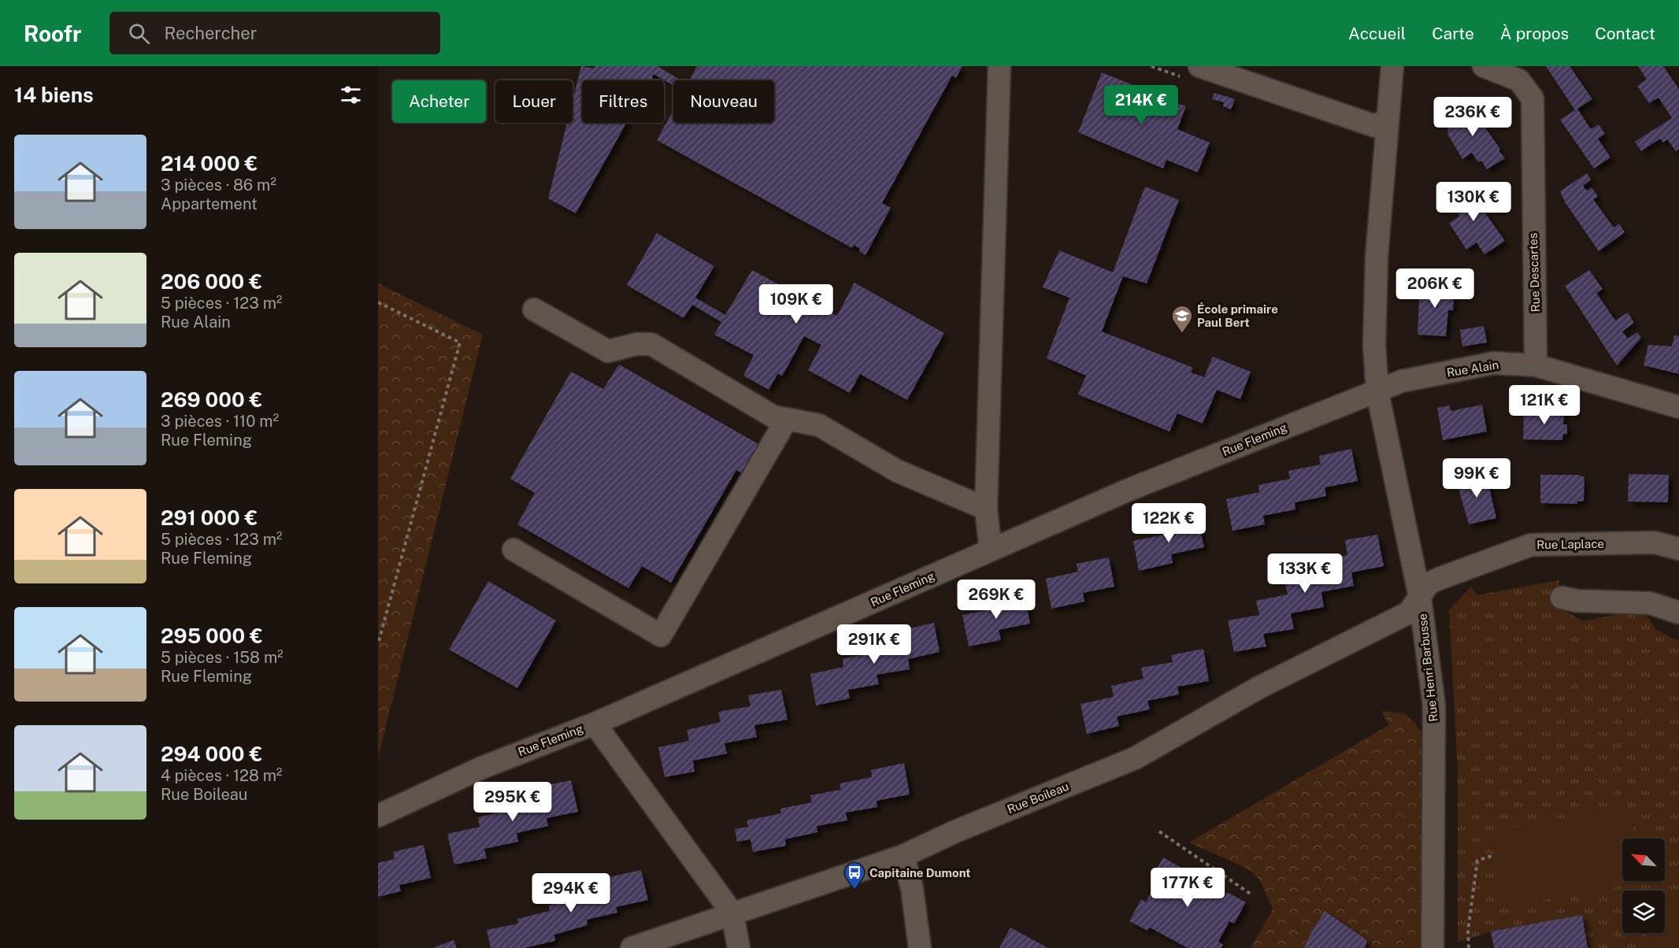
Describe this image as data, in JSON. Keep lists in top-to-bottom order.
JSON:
{
  "streets": {
    "street": [
      "Rue Descartes",
      "Rue Alain",
      "Rue Fleming",
      "Rue Laplace",
      "Rue Henri Barbusse",
      "Rue Boileau"
    ]
  },
  "crossings": [
    ["Rue Descartes", "Rue Alain"],
    ["Rue Alain", "Rue Fleming"],
    ["Rue Alain", "Rue Henri Barbusse"],
    ["Rue Fleming", "Rue Henri Barbusse"],
    ["Rue Laplace", "Rue Henri Barbusse"],
    ["Rue Laplace", "Rue Boileau"],
    ["Rue Henri Barbusse", "Rue Boileau"]
  ],
  "places": {
    "school or university": ["École primaire Paul Bert"],
    "bus stop": ["Capitaine Dumont"]
  },
  "north": "top left",
  "page": {
    "header": "Roofr",
    "search": "Rechercher",
    "nav": [
      "Accueil",
      "Carte",
      "À propos",
      "Contact"
    ],
    "heading": "14 biens",
    "chip": [
      "Acheter",
      "Louer",
      "Filtres",
      "Nouveau"
    ],
    "price": [
      "214K €",
      "236K €",
      "130K €",
      "206K €",
      "109K €",
      "121K €",
      "99K €",
      "122K €",
      "133K €",
      "269K €",
      "291K €",
      "295K €",
      "177K €",
      "294K €"
    ],
    "list": [
      {
        "name": "214 000 €",
        "note": "3 pièces · 86 m² · Appartement"
      },
      {
        "name": "206 000 €",
        "note": "5 pièces · 123 m² · Rue Alain"
      },
      {
        "name": "269 000 €",
        "note": "3 pièces · 110 m² · Rue Fleming"
      },
      {
        "name": "291 000 €",
        "note": "5 pièces · 123 m² · Rue Fleming"
      },
      {
        "name": "295 000 €",
        "note": "5 pièces · 158 m² · Rue Fleming"
      },
      {
        "name": "294 000 €",
        "note": "4 pièces · 128 m² · Rue Boileau"
      }
    ]
  }
}
